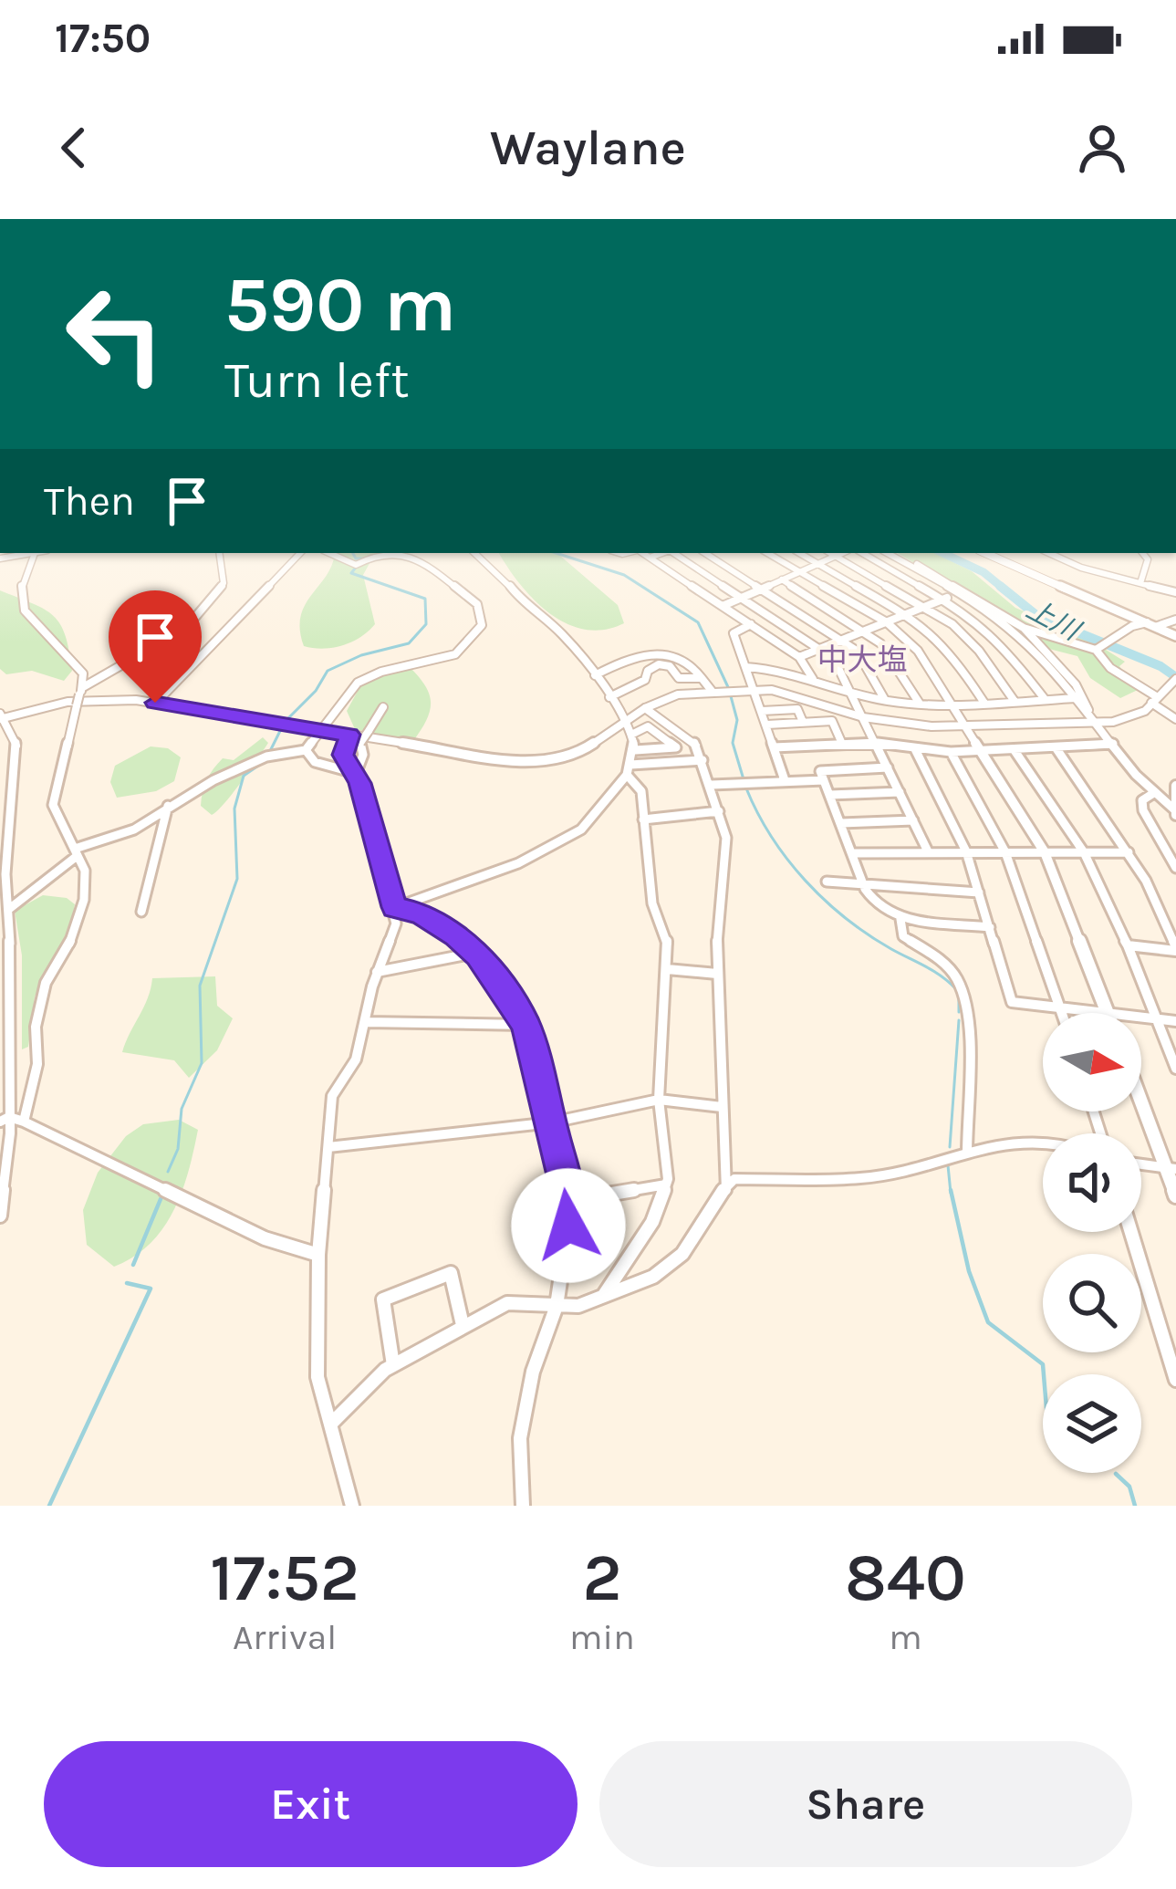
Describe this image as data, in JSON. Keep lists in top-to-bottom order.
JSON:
{
  "districts": ["中大塩"],
  "water": ["上川"],
  "north": "right",
  "page": {
    "status": "17:50",
    "header": "Waylane",
    "turn": ["590 m", "Turn left"],
    "then": "Then",
    "eta": [
      "17:52",
      "Arrival",
      "2",
      "min",
      "840",
      "m"
    ],
    "buttons": ["Exit", "Share"]
  }
}
